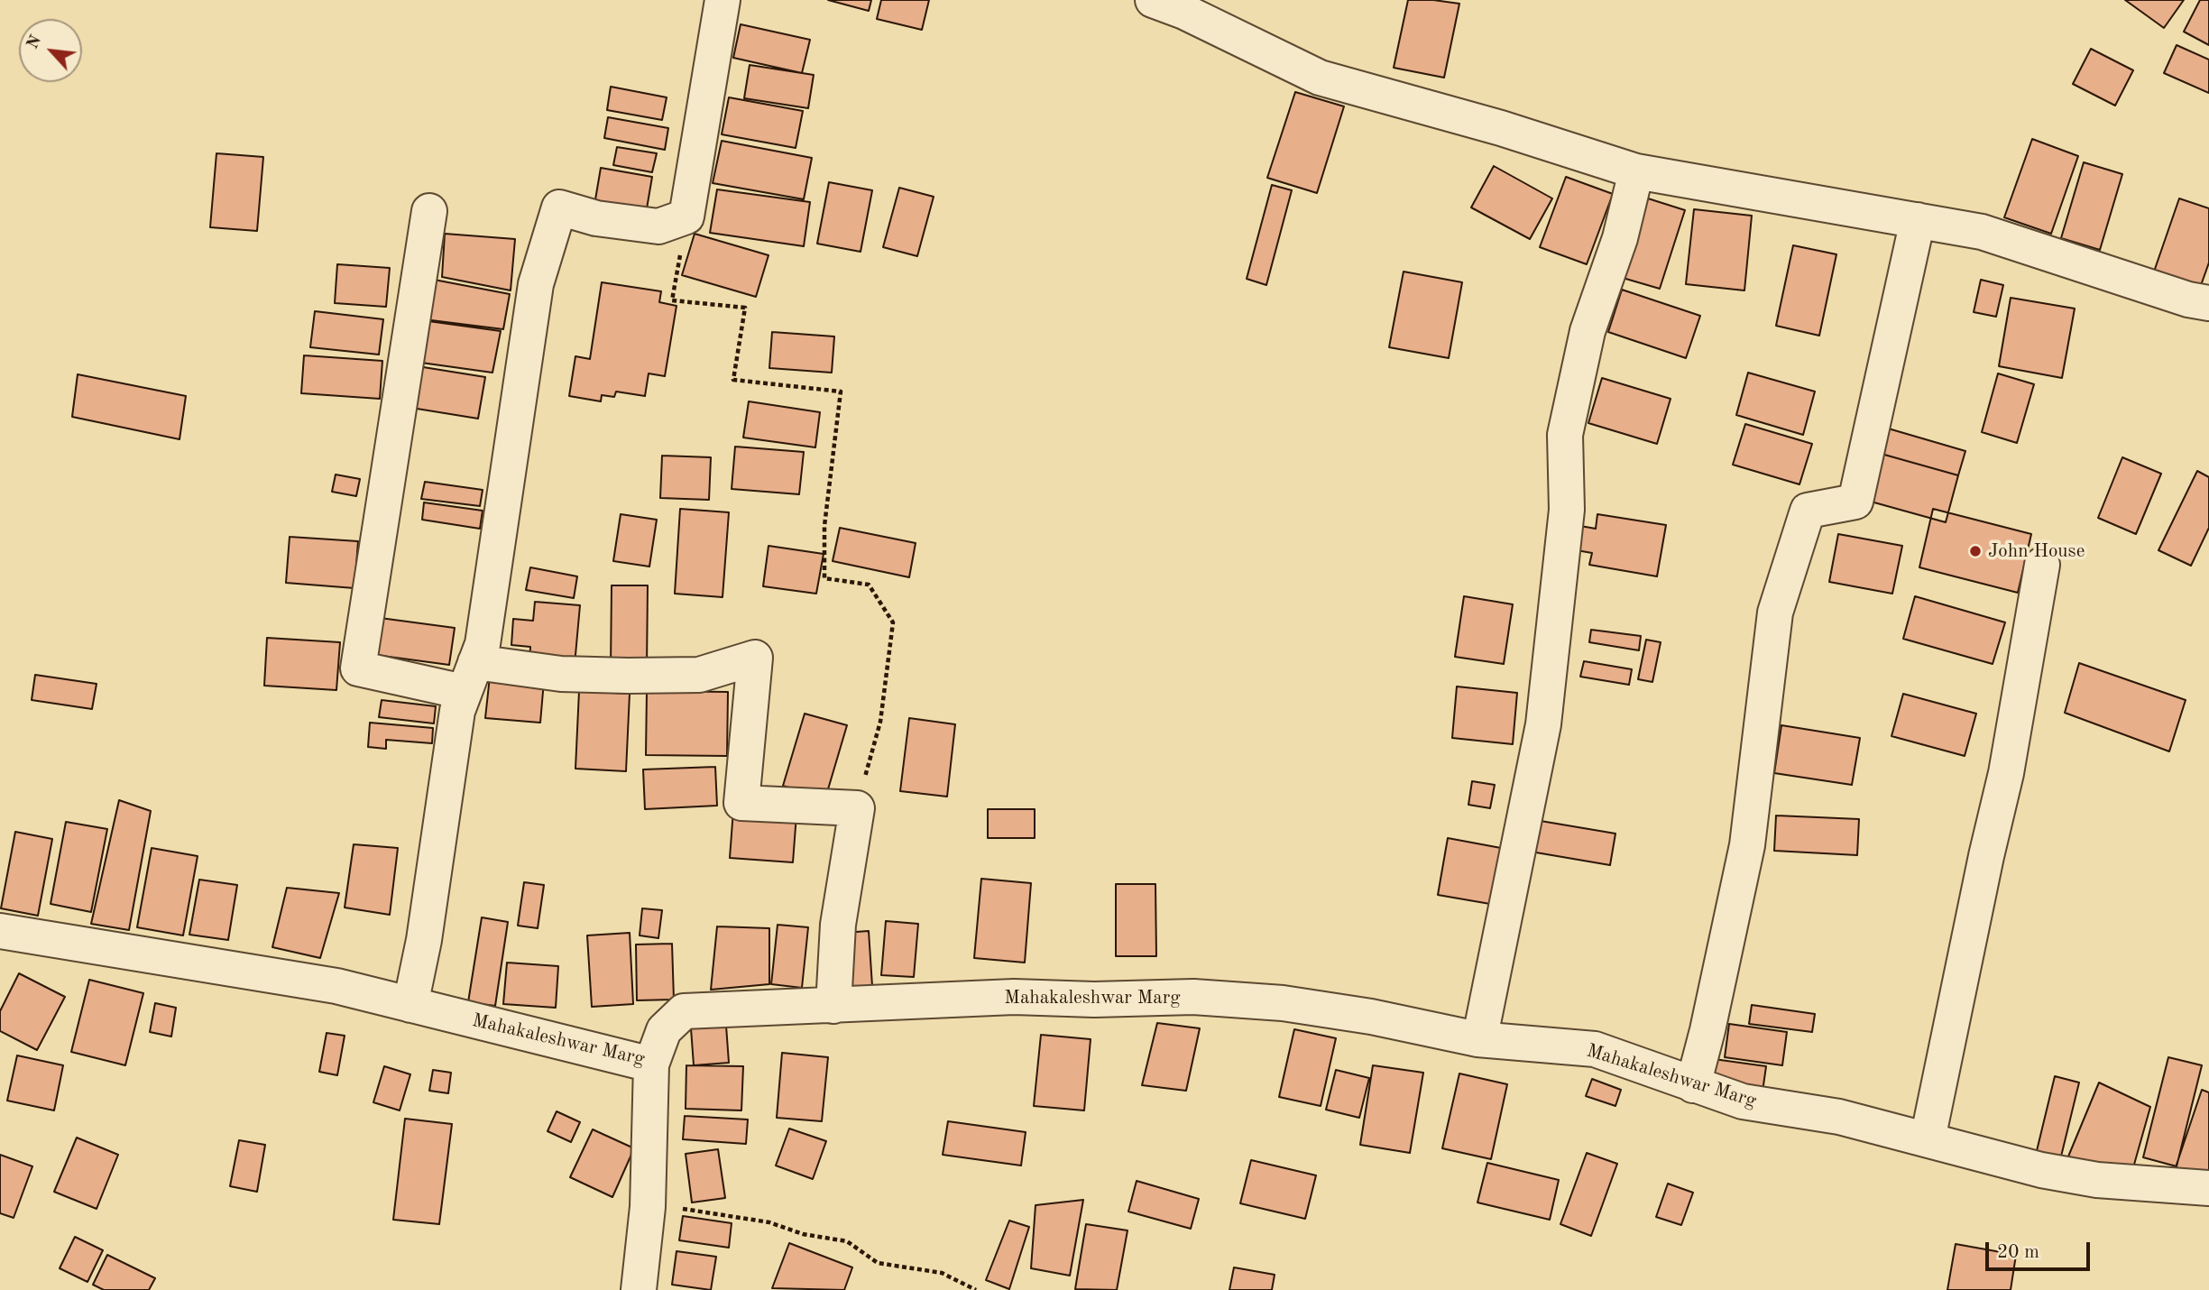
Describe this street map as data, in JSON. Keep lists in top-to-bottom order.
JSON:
{
  "streets": {
    "street": ["Mahakaleshwar Marg"]
  },
  "places": ["John House"],
  "scale_bar": "20 m",
  "north": "top left"
}
